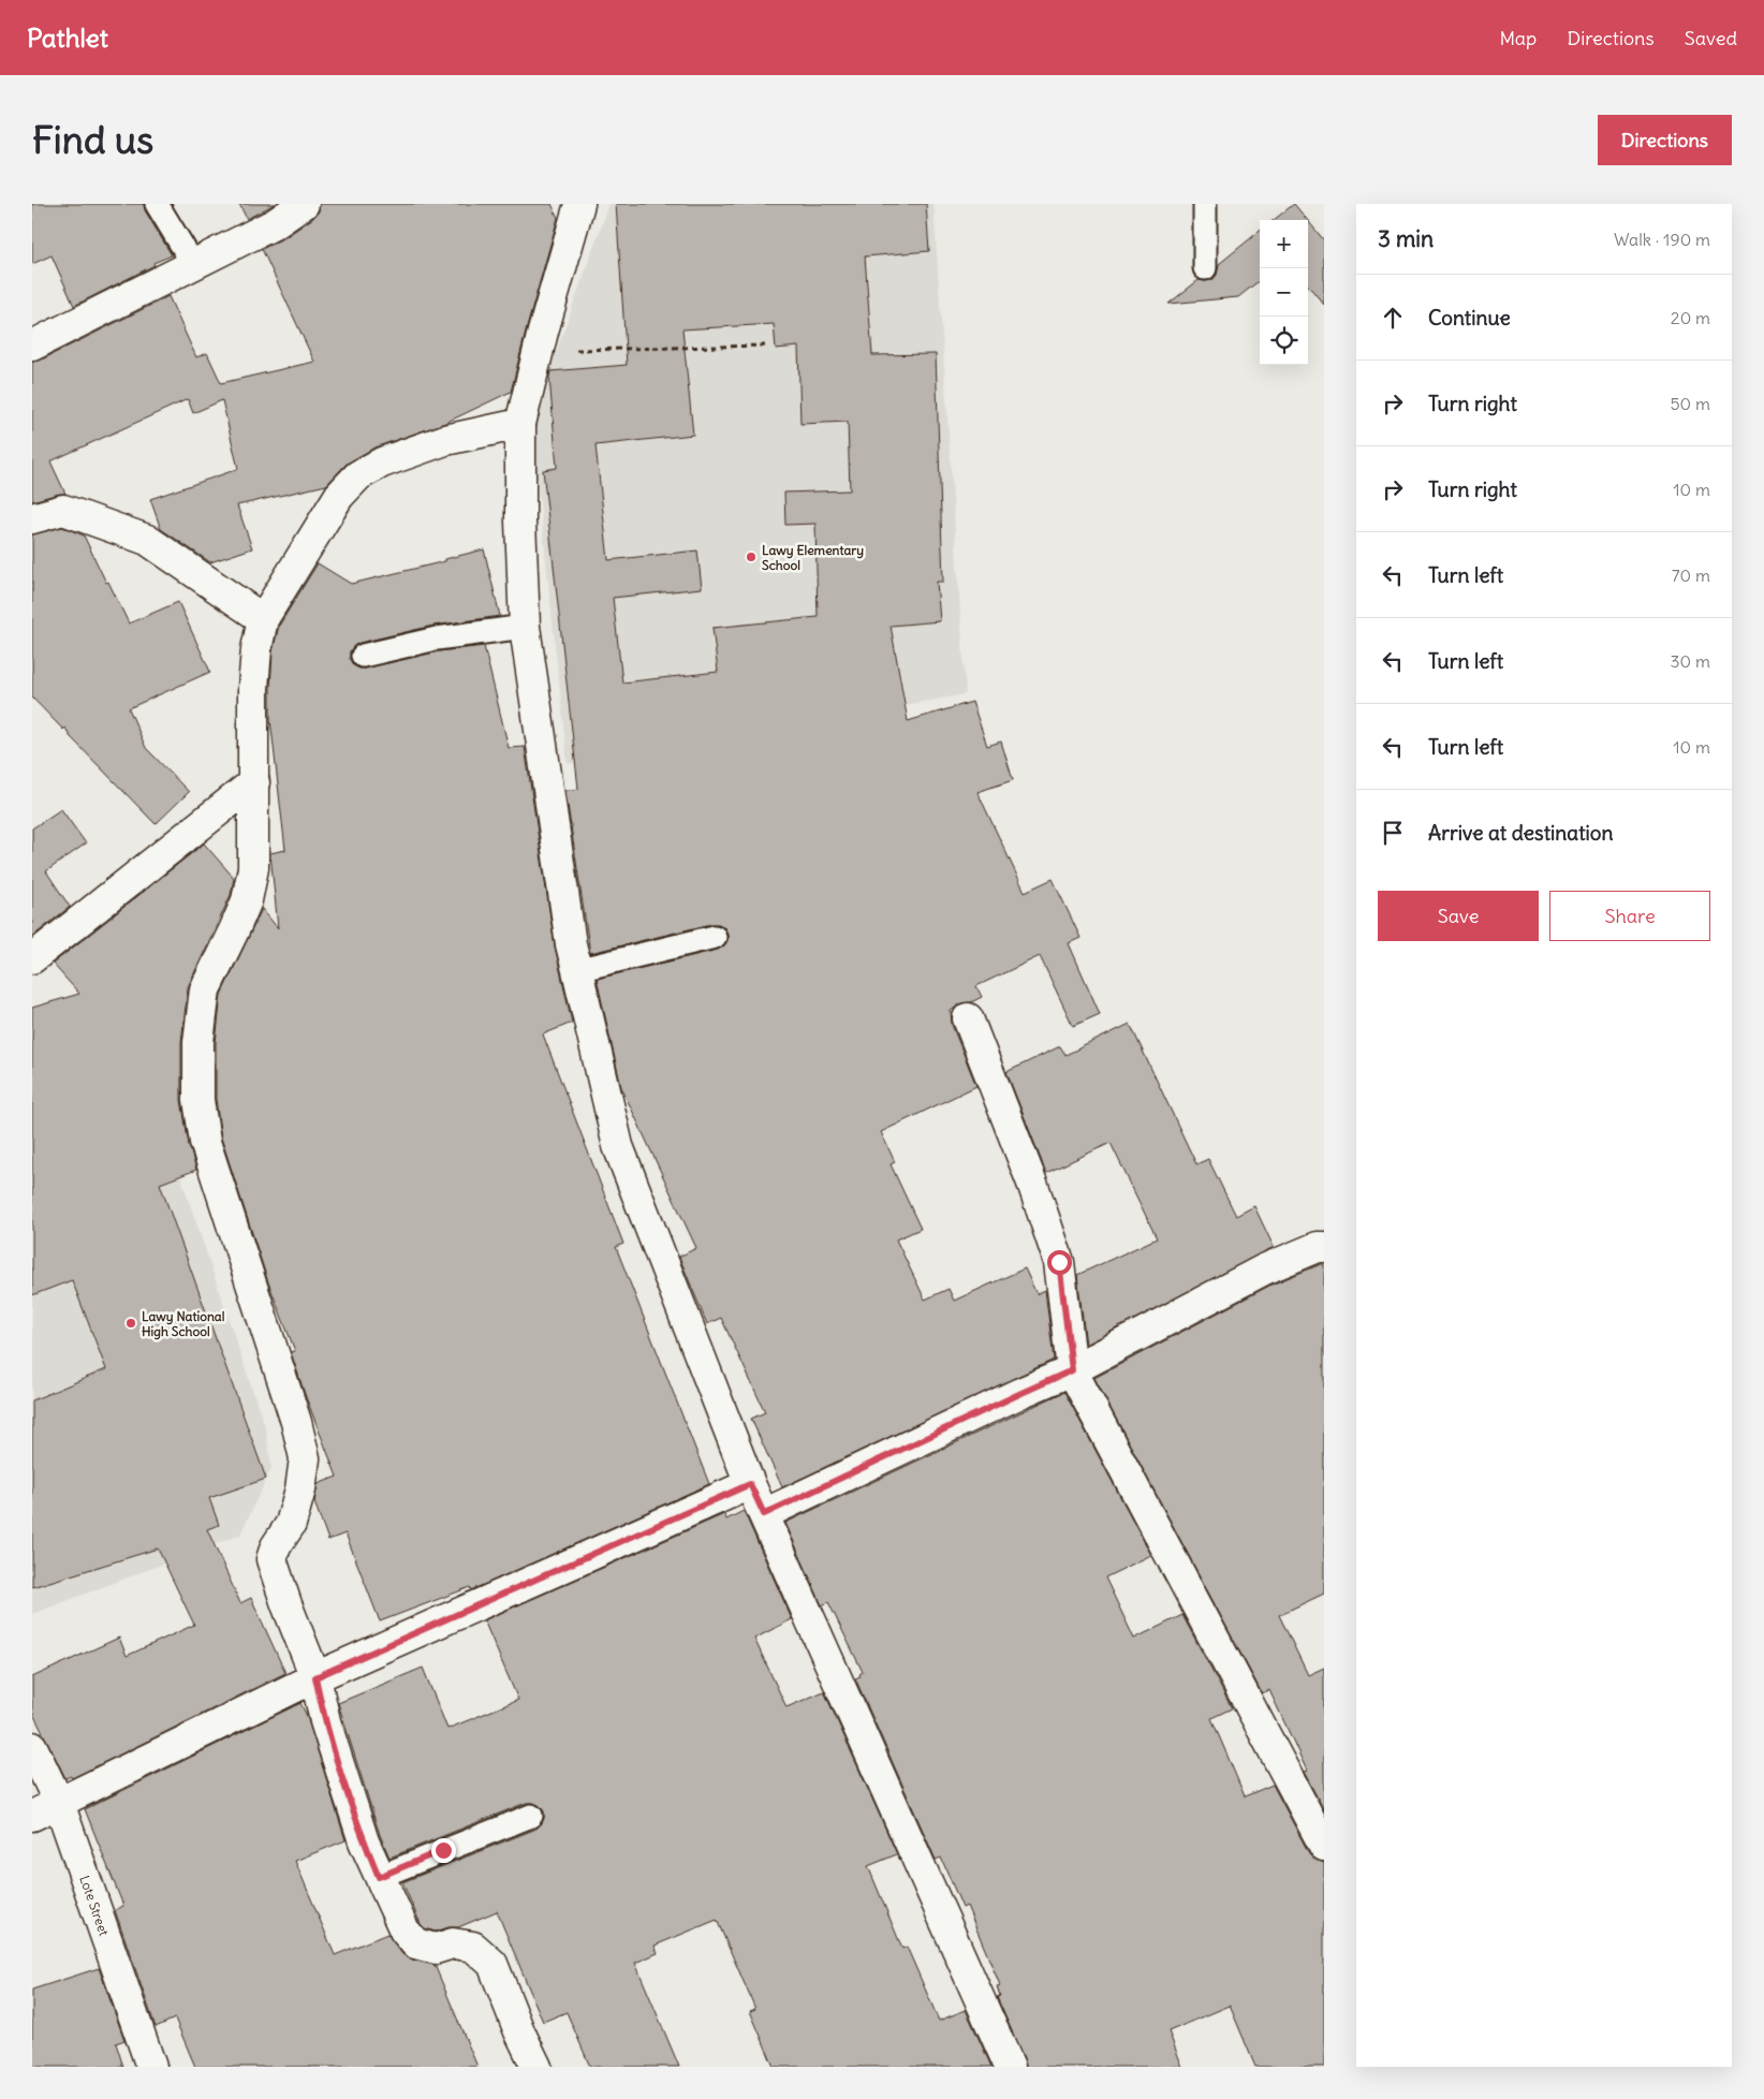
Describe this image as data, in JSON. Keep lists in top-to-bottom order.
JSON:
{
  "streets": {
    "street": ["Lote Street"]
  },
  "places": ["Lawy Elementary School", "Lawy National High School"],
  "page": {
    "header": "Pathlet",
    "nav": ["Map", "Directions", "Saved"],
    "buttons": [
      "Directions",
      ["Save", "Share"]
    ],
    "title": "Find us",
    "heading": ["3 min", "Walk · 190 m"],
    "map_buttons": ["+", "−"],
    "list": [
      ["Continue", "20 m"],
      ["Turn right", "50 m"],
      ["Turn right", "10 m"],
      ["Turn left", "70 m"],
      ["Turn left", "30 m"],
      ["Turn left", "10 m"],
      "Arrive at destination"
    ]
  }
}
